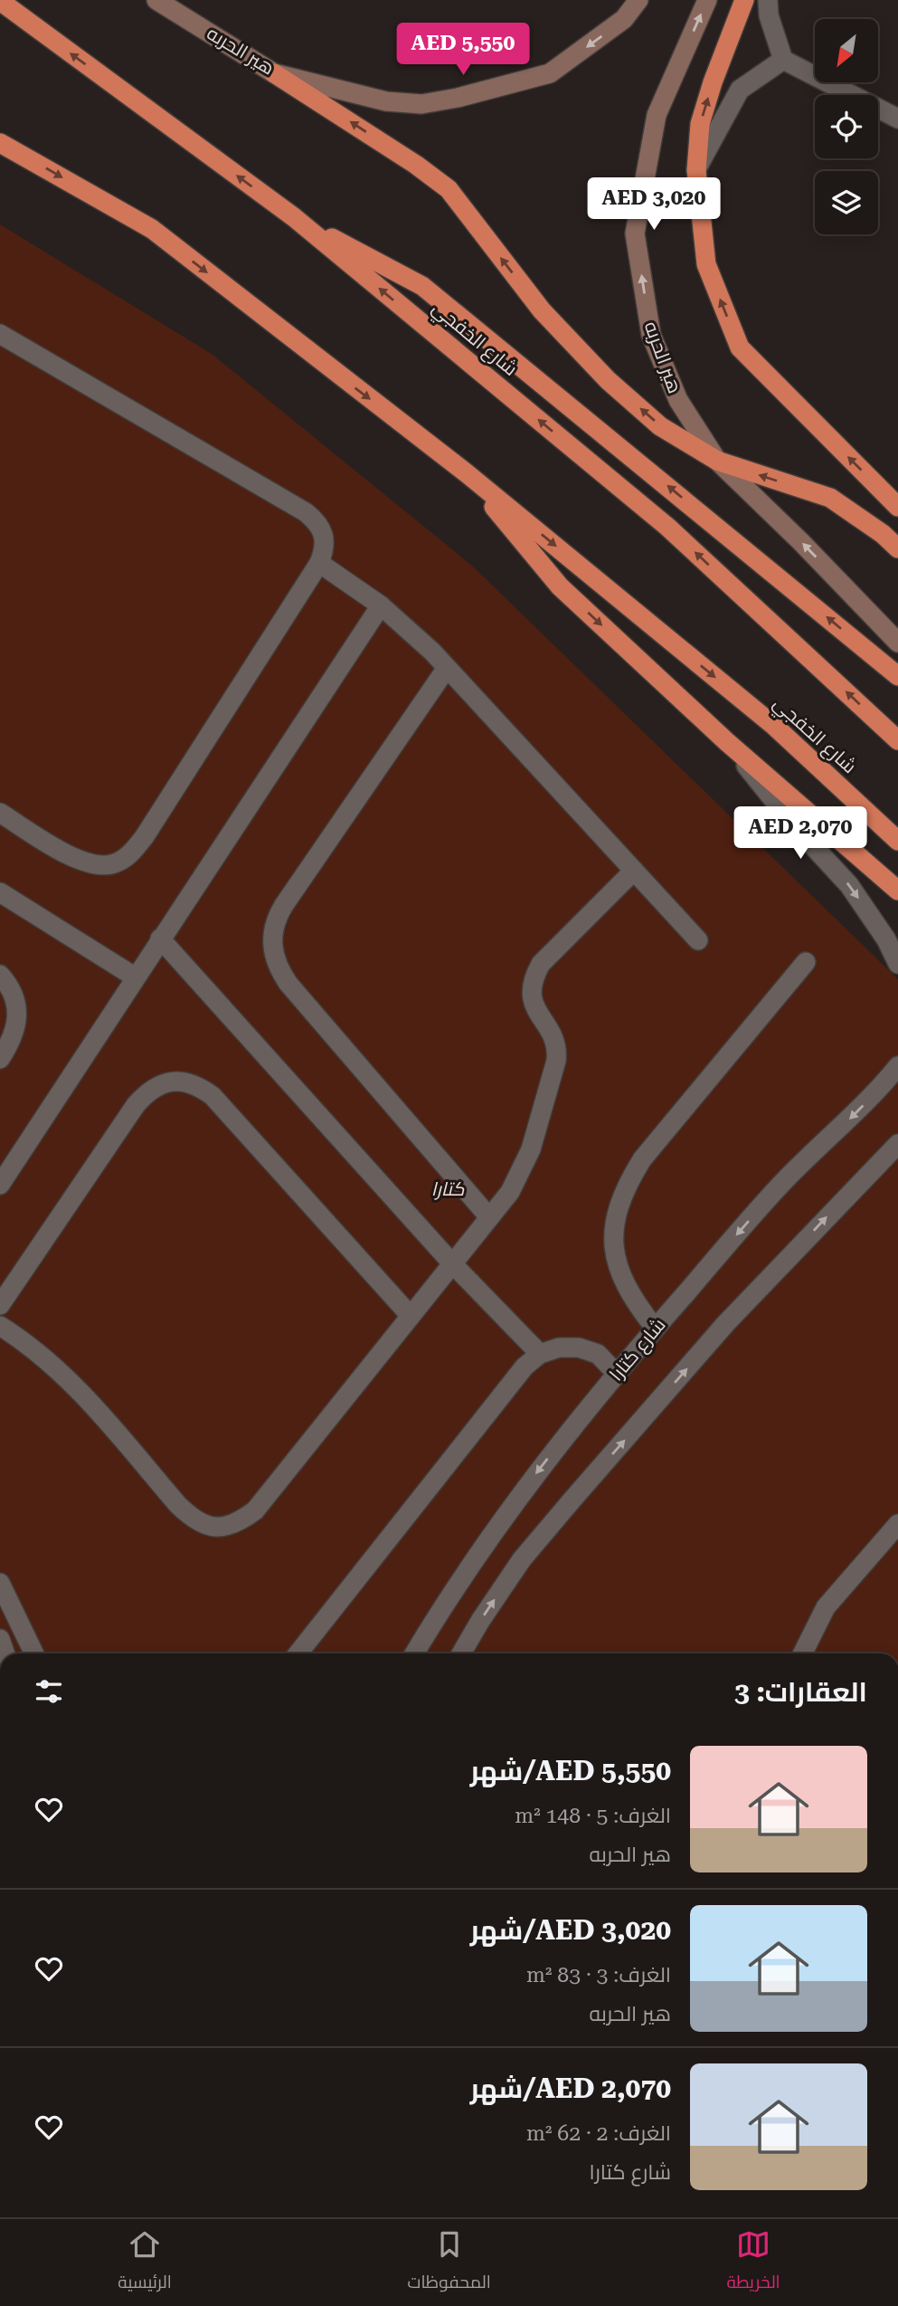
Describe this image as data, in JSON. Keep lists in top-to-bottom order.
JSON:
{
  "streets": {
    "highway": ["شارع الخفجي"],
    "main road": ["هير الحربه"],
    "street": ["شارع كتارا"]
  },
  "parks": ["كتارا"],
  "north": "bottom left",
  "page": {
    "price": ["AED 5,550", "AED 3,020", "AED 2,070"],
    "heading": "العقارات: 3",
    "list": [
      {
        "name": "AED 5,550/شهر",
        "note": "الغرف: 5 · 148 m² · هير الحربه"
      },
      {
        "name": "AED 3,020/شهر",
        "note": "الغرف: 3 · 83 m² · هير الحربه"
      },
      {
        "name": "AED 2,070/شهر",
        "note": "الغرف: 2 · 62 m² · شارع كتارا"
      }
    ],
    "tabs": ["الخريطة", "المحفوظات", "الرئيسية"]
  }
}
